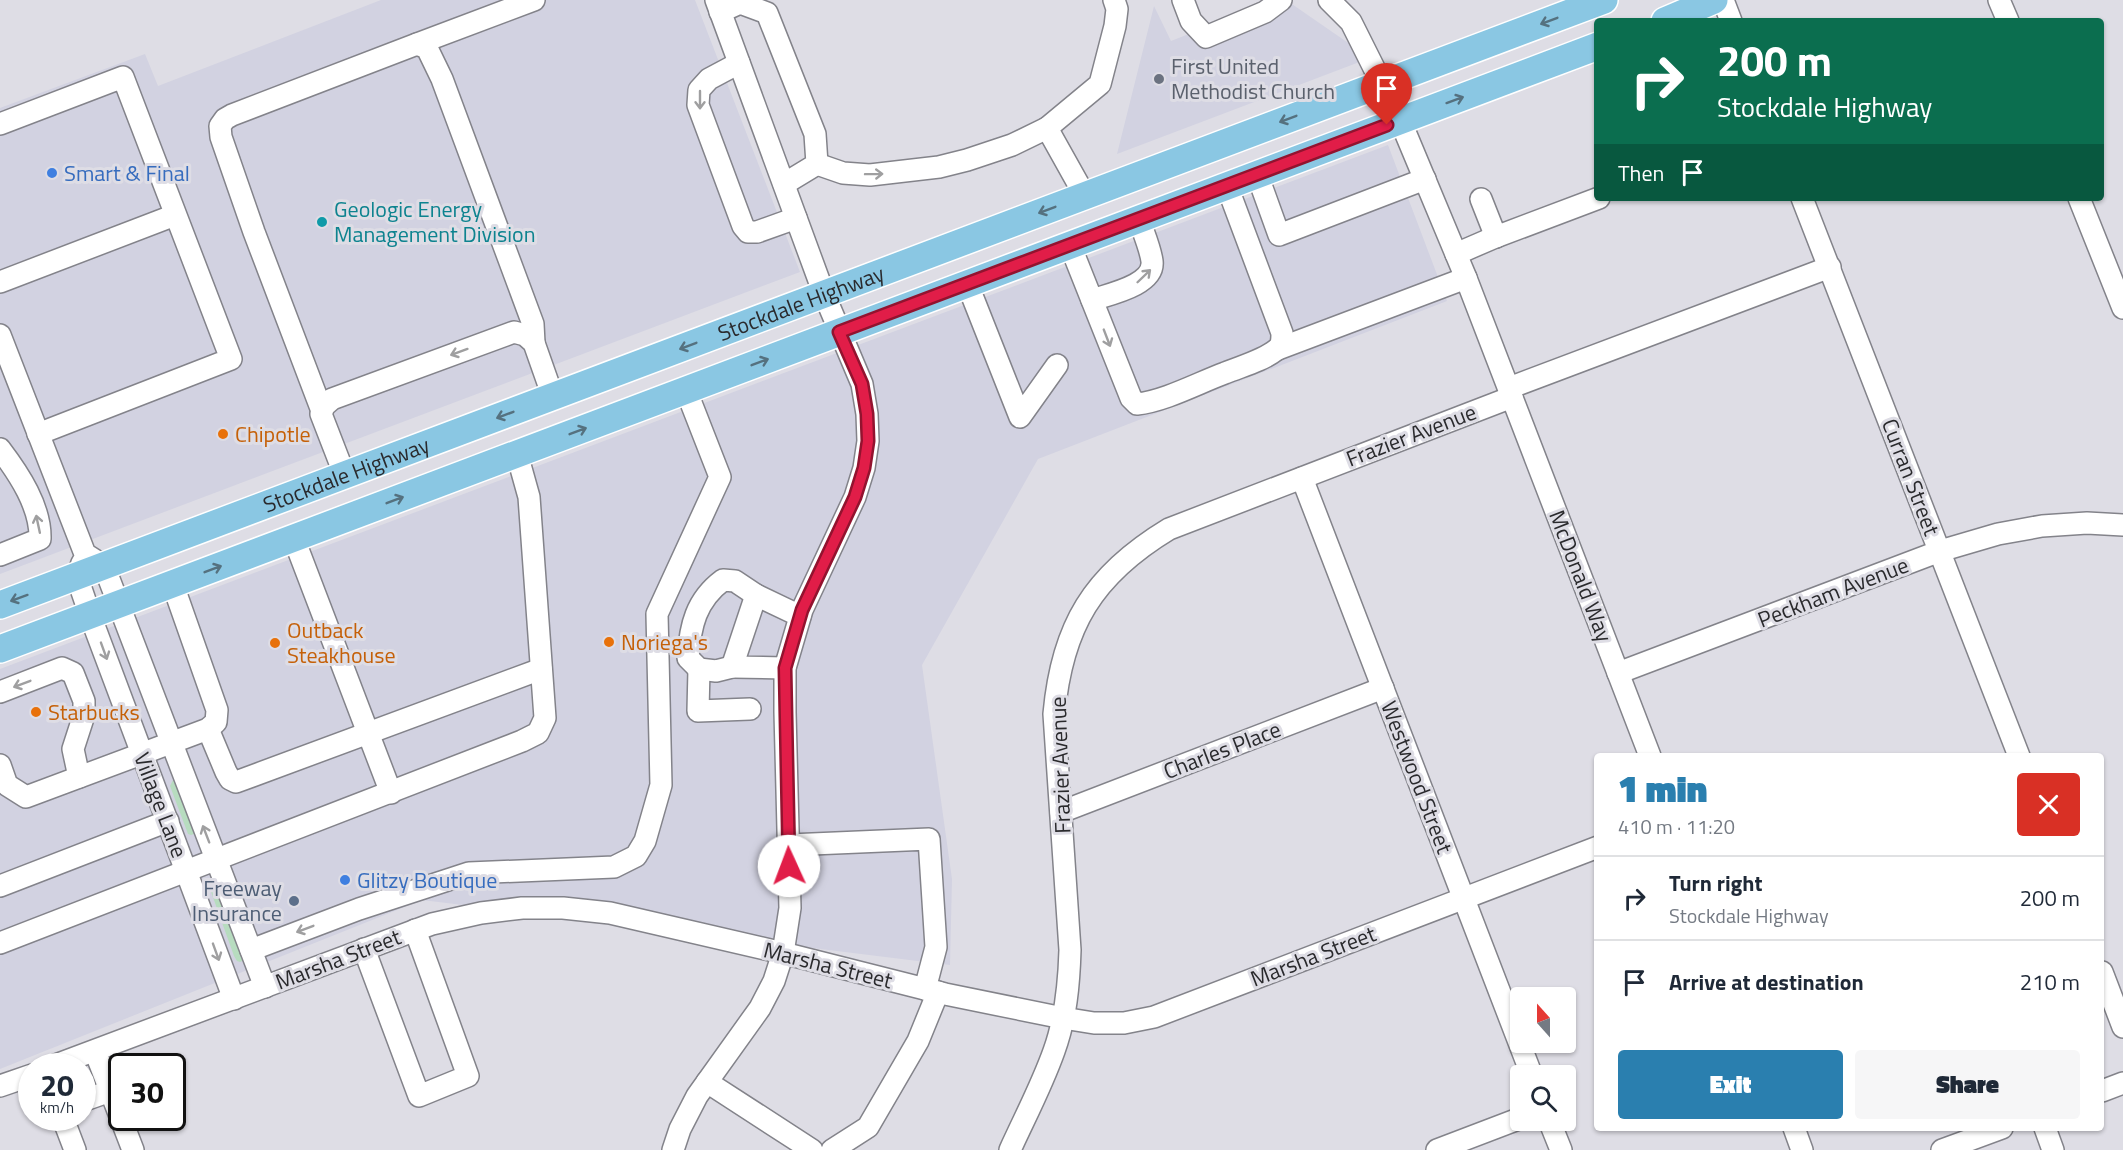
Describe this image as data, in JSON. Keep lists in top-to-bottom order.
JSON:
{
  "streets": {
    "main road": ["Stockdale Highway"],
    "street": [
      "Frazier Avenue",
      "Curran Street",
      "McDonald Way",
      "Peckham Avenue",
      "Charles Place",
      "Westwood Street",
      "Village Lane",
      "Marsha Street"
    ]
  },
  "crossings": [
    ["Stockdale Highway", "McDonald Way"],
    ["Stockdale Highway", "Village Lane"],
    ["Frazier Avenue", "Curran Street"],
    ["Frazier Avenue", "McDonald Way"],
    ["Frazier Avenue", "Charles Place"],
    ["Frazier Avenue", "Westwood Street"],
    ["Frazier Avenue", "Marsha Street"],
    ["Curran Street", "Peckham Avenue"],
    ["McDonald Way", "Peckham Avenue"],
    ["Charles Place", "Westwood Street"],
    ["Westwood Street", "Marsha Street"],
    ["Village Lane", "Marsha Street"]
  ],
  "places": [
    "First United Methodist Church",
    "Smart & Final",
    "Geologic Energy Management Division",
    "Chipotle",
    "Noriega's",
    "Outback Steakhouse",
    "Starbucks",
    "Glitzy Boutique",
    "Freeway Insurance"
  ],
  "north": "top",
  "page": {
    "turn": ["200 m", "Stockdale Highway"],
    "then": "Then",
    "heading": ["1 min", "410 m · 11:20"],
    "list": [
      {
        "name": "Turn right",
        "note": "Stockdale Highway",
        "value": "200 m"
      },
      {
        "name": "Arrive at destination",
        "value": "210 m"
      }
    ],
    "buttons": ["Exit", "Share"],
    "speed": "20 km/h",
    "limit": "30"
  }
}
